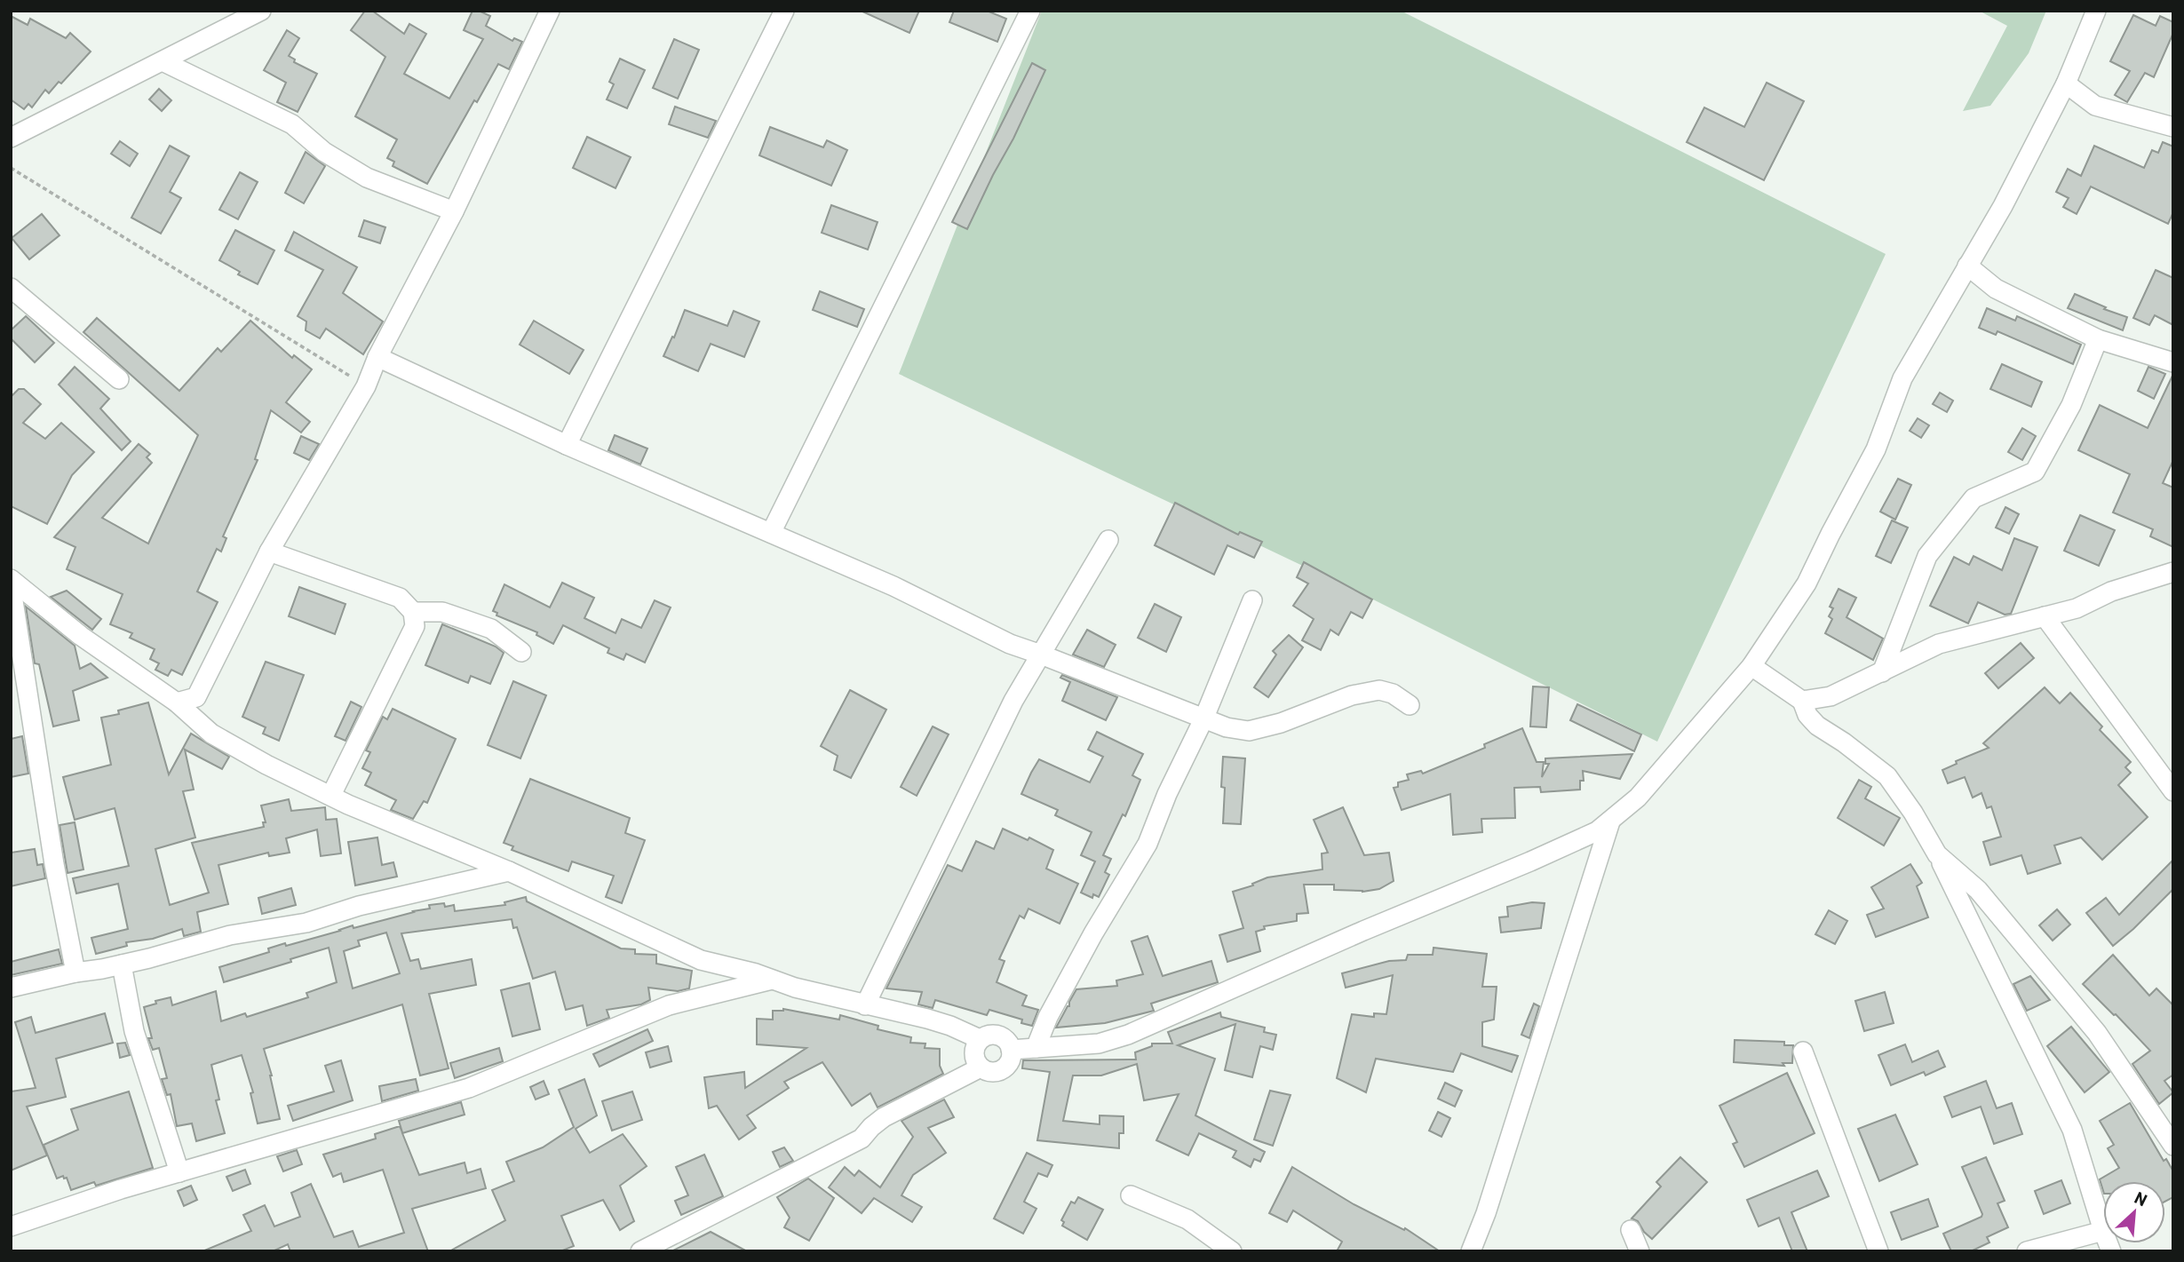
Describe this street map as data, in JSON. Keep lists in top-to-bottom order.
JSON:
{
  "north": "top right"
}
